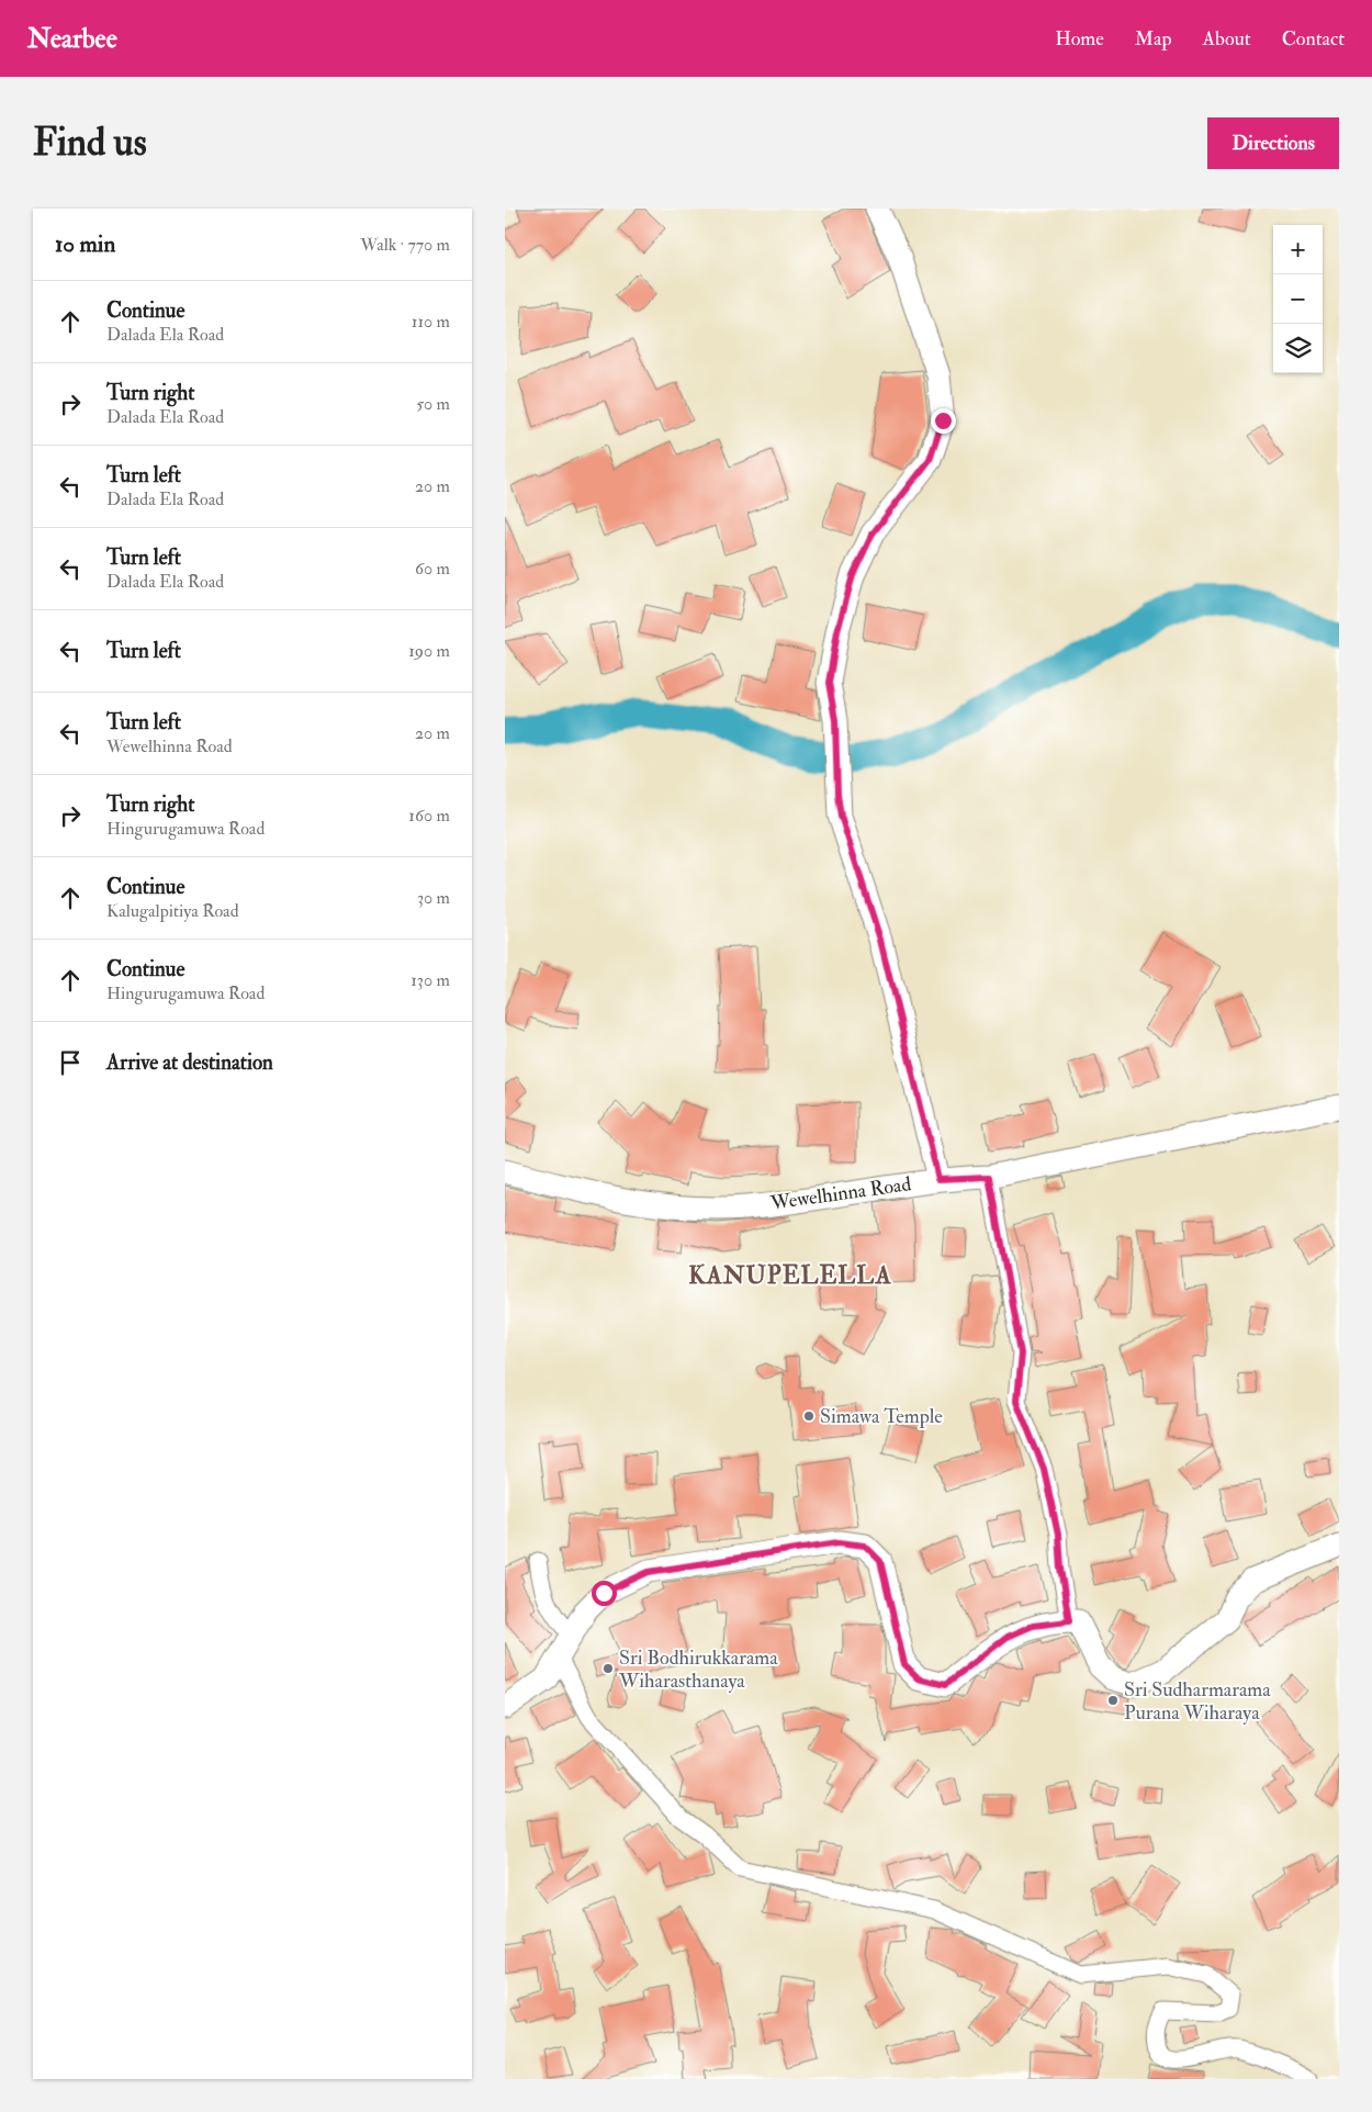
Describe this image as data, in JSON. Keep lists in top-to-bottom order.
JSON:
{
  "streets": {
    "street": ["Wewelhinna Road"]
  },
  "districts": ["KANUPELELLA"],
  "places": ["Simawa Temple", "Sri Bodhirukkarama Wiharasthanaya", "Sri Sudharmarama Purana Wiharaya"],
  "page": {
    "header": "Nearbee",
    "nav": [
      "Home",
      "Map",
      "About",
      "Contact"
    ],
    "buttons": "Directions",
    "title": "Find us",
    "heading": ["10 min", "Walk · 770 m"],
    "map_buttons": ["+", "−"],
    "list": [
      ["Continue", "Dalada Ela Road", "110 m"],
      ["Turn right", "Dalada Ela Road", "50 m"],
      ["Turn left", "Dalada Ela Road", "20 m"],
      ["Turn left", "Dalada Ela Road", "60 m"],
      ["Turn left", "190 m"],
      ["Turn left", "Wewelhinna Road", "20 m"],
      ["Turn right", "Hingurugamuwa Road", "160 m"],
      ["Continue", "Kalugalpitiya Road", "30 m"],
      ["Continue", "Hingurugamuwa Road", "130 m"],
      "Arrive at destination"
    ]
  }
}
